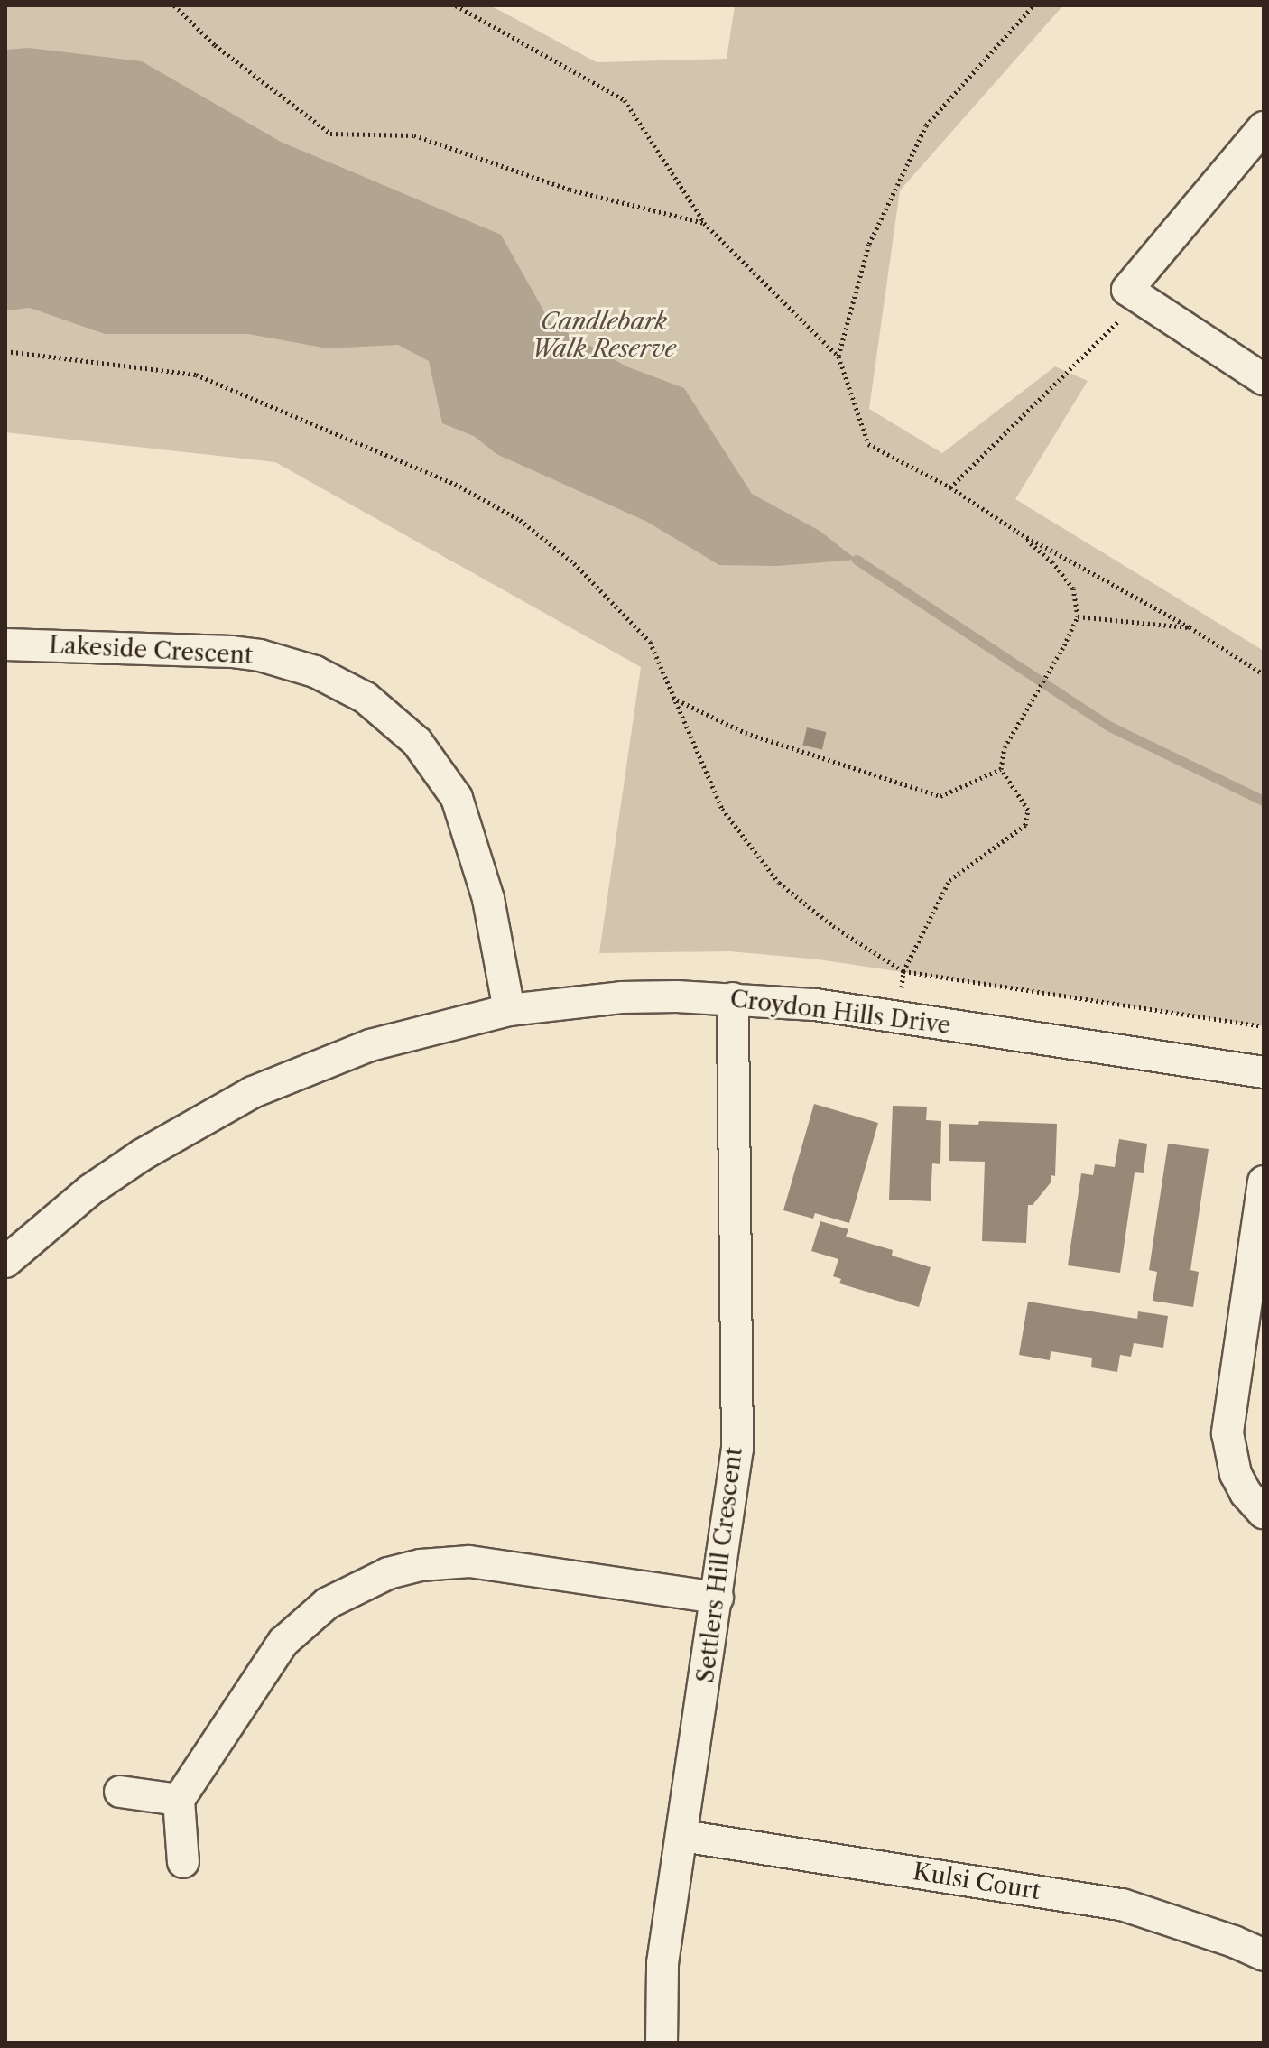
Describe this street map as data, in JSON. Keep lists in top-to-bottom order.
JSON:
{
  "streets": {
    "street": [
      "Lakeside Crescent",
      "Croydon Hills Drive",
      "Settlers Hill Crescent",
      "Kulsi Court"
    ]
  },
  "crossings": [
    ["Lakeside Crescent", "Croydon Hills Drive"],
    ["Croydon Hills Drive", "Settlers Hill Crescent"],
    ["Settlers Hill Crescent", "Kulsi Court"]
  ],
  "parks": ["Candlebark Walk Reserve"]
}
